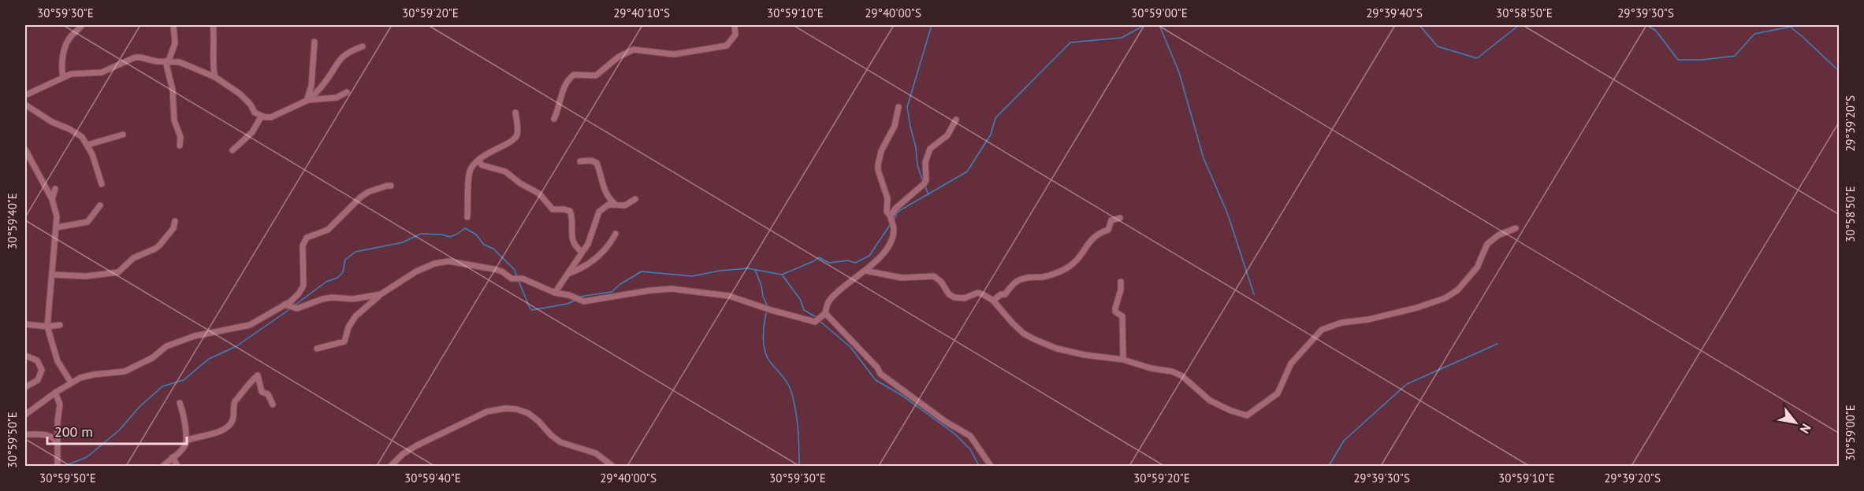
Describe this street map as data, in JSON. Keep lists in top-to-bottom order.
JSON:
{
  "scale_bar": "200 m",
  "north": "bottom right",
  "coordinates": [
    "30°59'30\"E",
    "30°59'20\"E",
    "29°40'10\"S",
    "30°59'10\"E",
    "29°40'00\"S",
    "30°59'00\"E",
    "29°39'40\"S",
    "30°58'50\"E",
    "29°39'30\"S",
    "29°39'20\"S",
    "30°59'40\"E",
    "30°59'50\"E"
  ]
}
